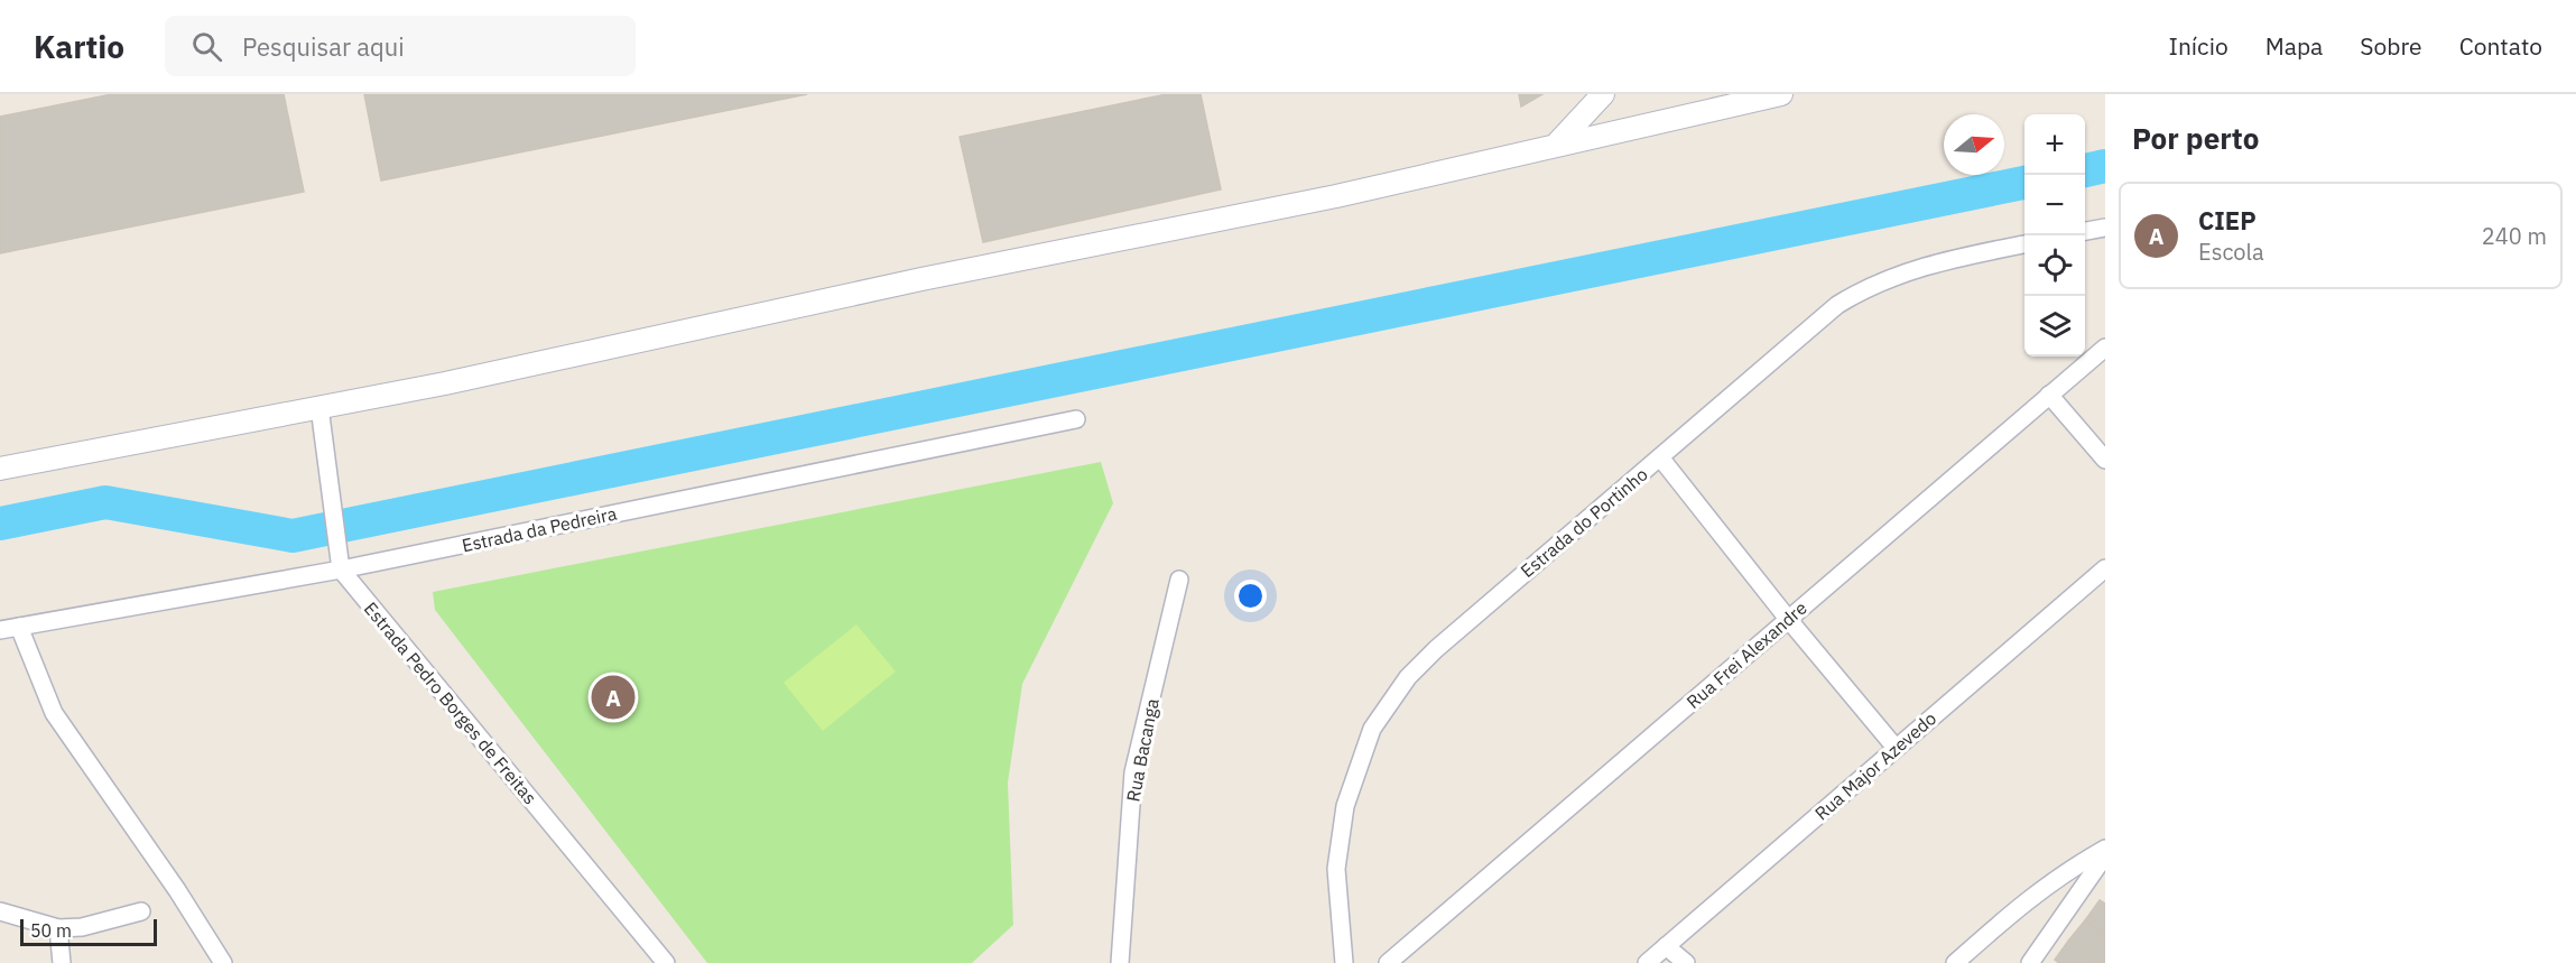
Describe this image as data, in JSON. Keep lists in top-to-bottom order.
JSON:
{
  "streets": {
    "street": [
      "Estrada do Portinho",
      "Estrada da Pedreira",
      "Rua Frei Alexandre",
      "Estrada Pedro Borges de Freitas",
      "Rua Bacanga",
      "Rua Major Azevedo"
    ]
  },
  "crossings": [
    ["Estrada da Pedreira", "Estrada Pedro Borges de Freitas"]
  ],
  "scale_bar": "50 m",
  "north": "right",
  "page": {
    "header": "Kartio",
    "search": "Pesquisar aqui",
    "nav": [
      "Início",
      "Mapa",
      "Sobre",
      "Contato"
    ],
    "heading": "Por perto",
    "map_buttons": ["+", "−"],
    "list": [
      {
        "mark": "A",
        "name": "CIEP",
        "note": "Escola",
        "value": "240 m"
      }
    ],
    "pins": "A",
    "scale": "50 m"
  }
}
